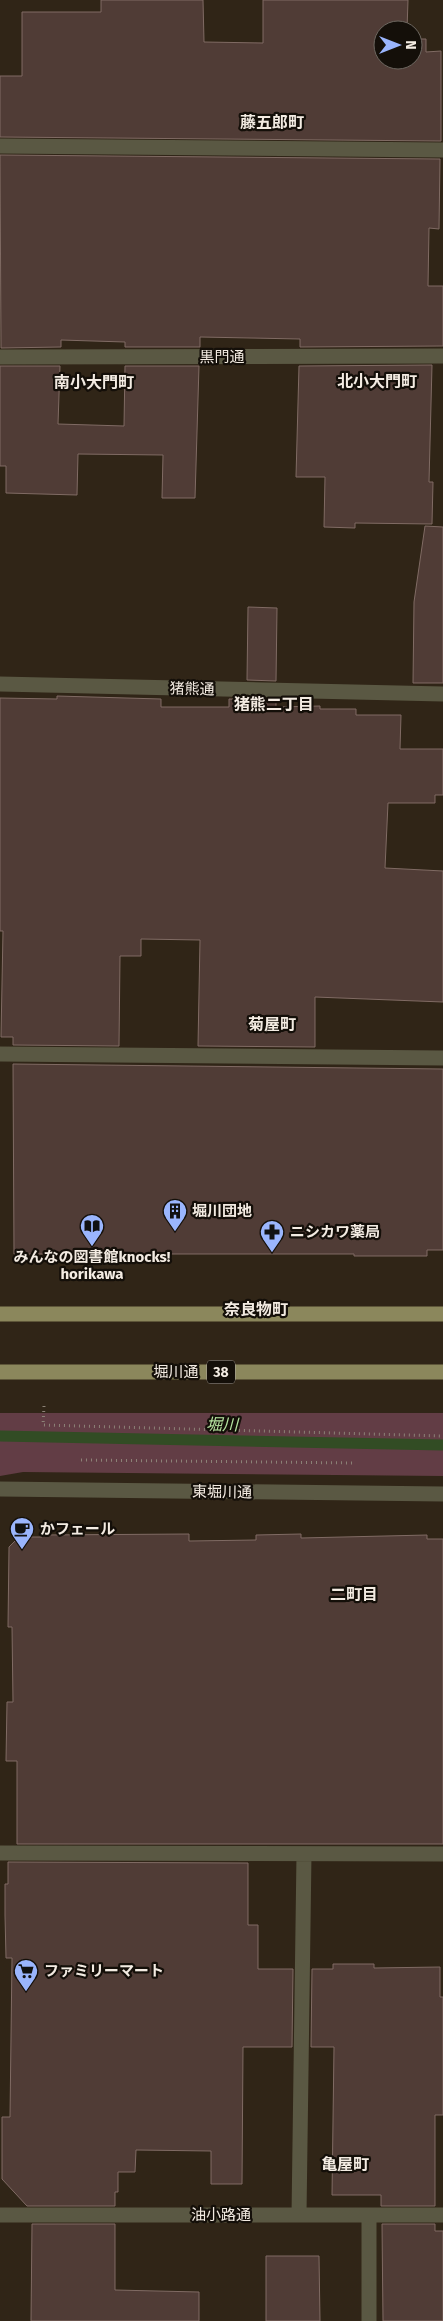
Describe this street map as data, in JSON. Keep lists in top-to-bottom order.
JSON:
{
  "streets": {
    "main road": ["堀川通", "38"],
    "street": [
      "黒門通",
      "猪熊通",
      "東堀川通",
      "油小路通"
    ]
  },
  "districts": [
    "藤五郎町",
    "北小大門町",
    "南小大門町",
    "猪熊二丁目",
    "菊屋町",
    "奈良物町",
    "二町目",
    "亀屋町"
  ],
  "water": ["堀川"],
  "places": {
    "building": ["堀川団地"],
    "library": ["みんなの図書館knocks! horikawa"],
    "pharmacy": ["ニシカワ薬局"],
    "cafe": ["かフェール"],
    "supermarket": ["ファミリーマート"]
  },
  "north": "right"
}
